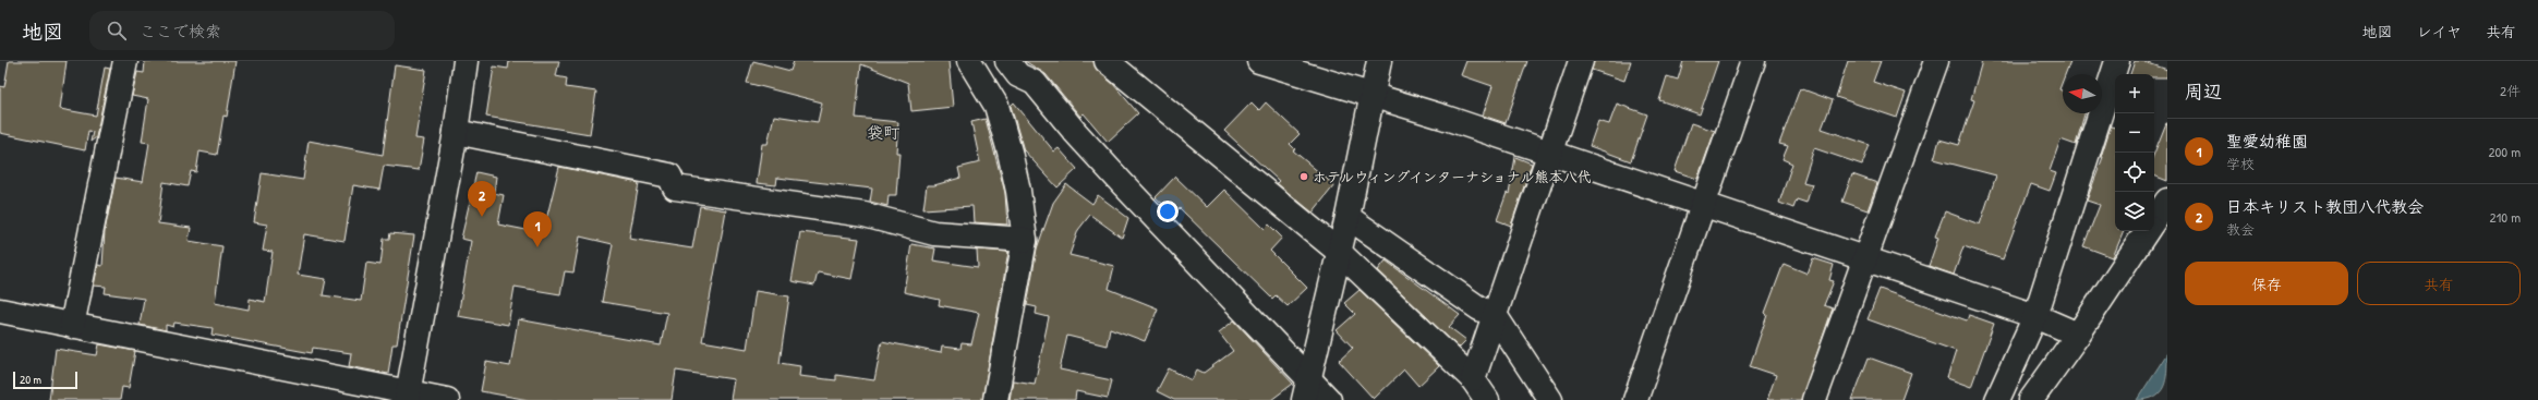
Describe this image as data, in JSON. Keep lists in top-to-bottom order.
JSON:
{
  "districts": ["袋町"],
  "places": ["ホテルウィングインターナショナル熊本八代"],
  "scale_bar": "20 m",
  "north": "left",
  "page": {
    "header": "地図",
    "search": "ここで検索",
    "nav": ["地図", "レイヤ", "共有"],
    "heading": ["周辺", "2件"],
    "map_buttons": ["+", "−"],
    "list": [
      {
        "mark": "1",
        "name": "聖愛幼稚園",
        "note": "学校",
        "value": "200 m"
      },
      {
        "mark": "2",
        "name": "日本キリスト教団八代教会",
        "note": "教会",
        "value": "210 m"
      }
    ],
    "pins": ["2", "1"],
    "buttons": ["保存", "共有"],
    "scale": "20 m"
  }
}
